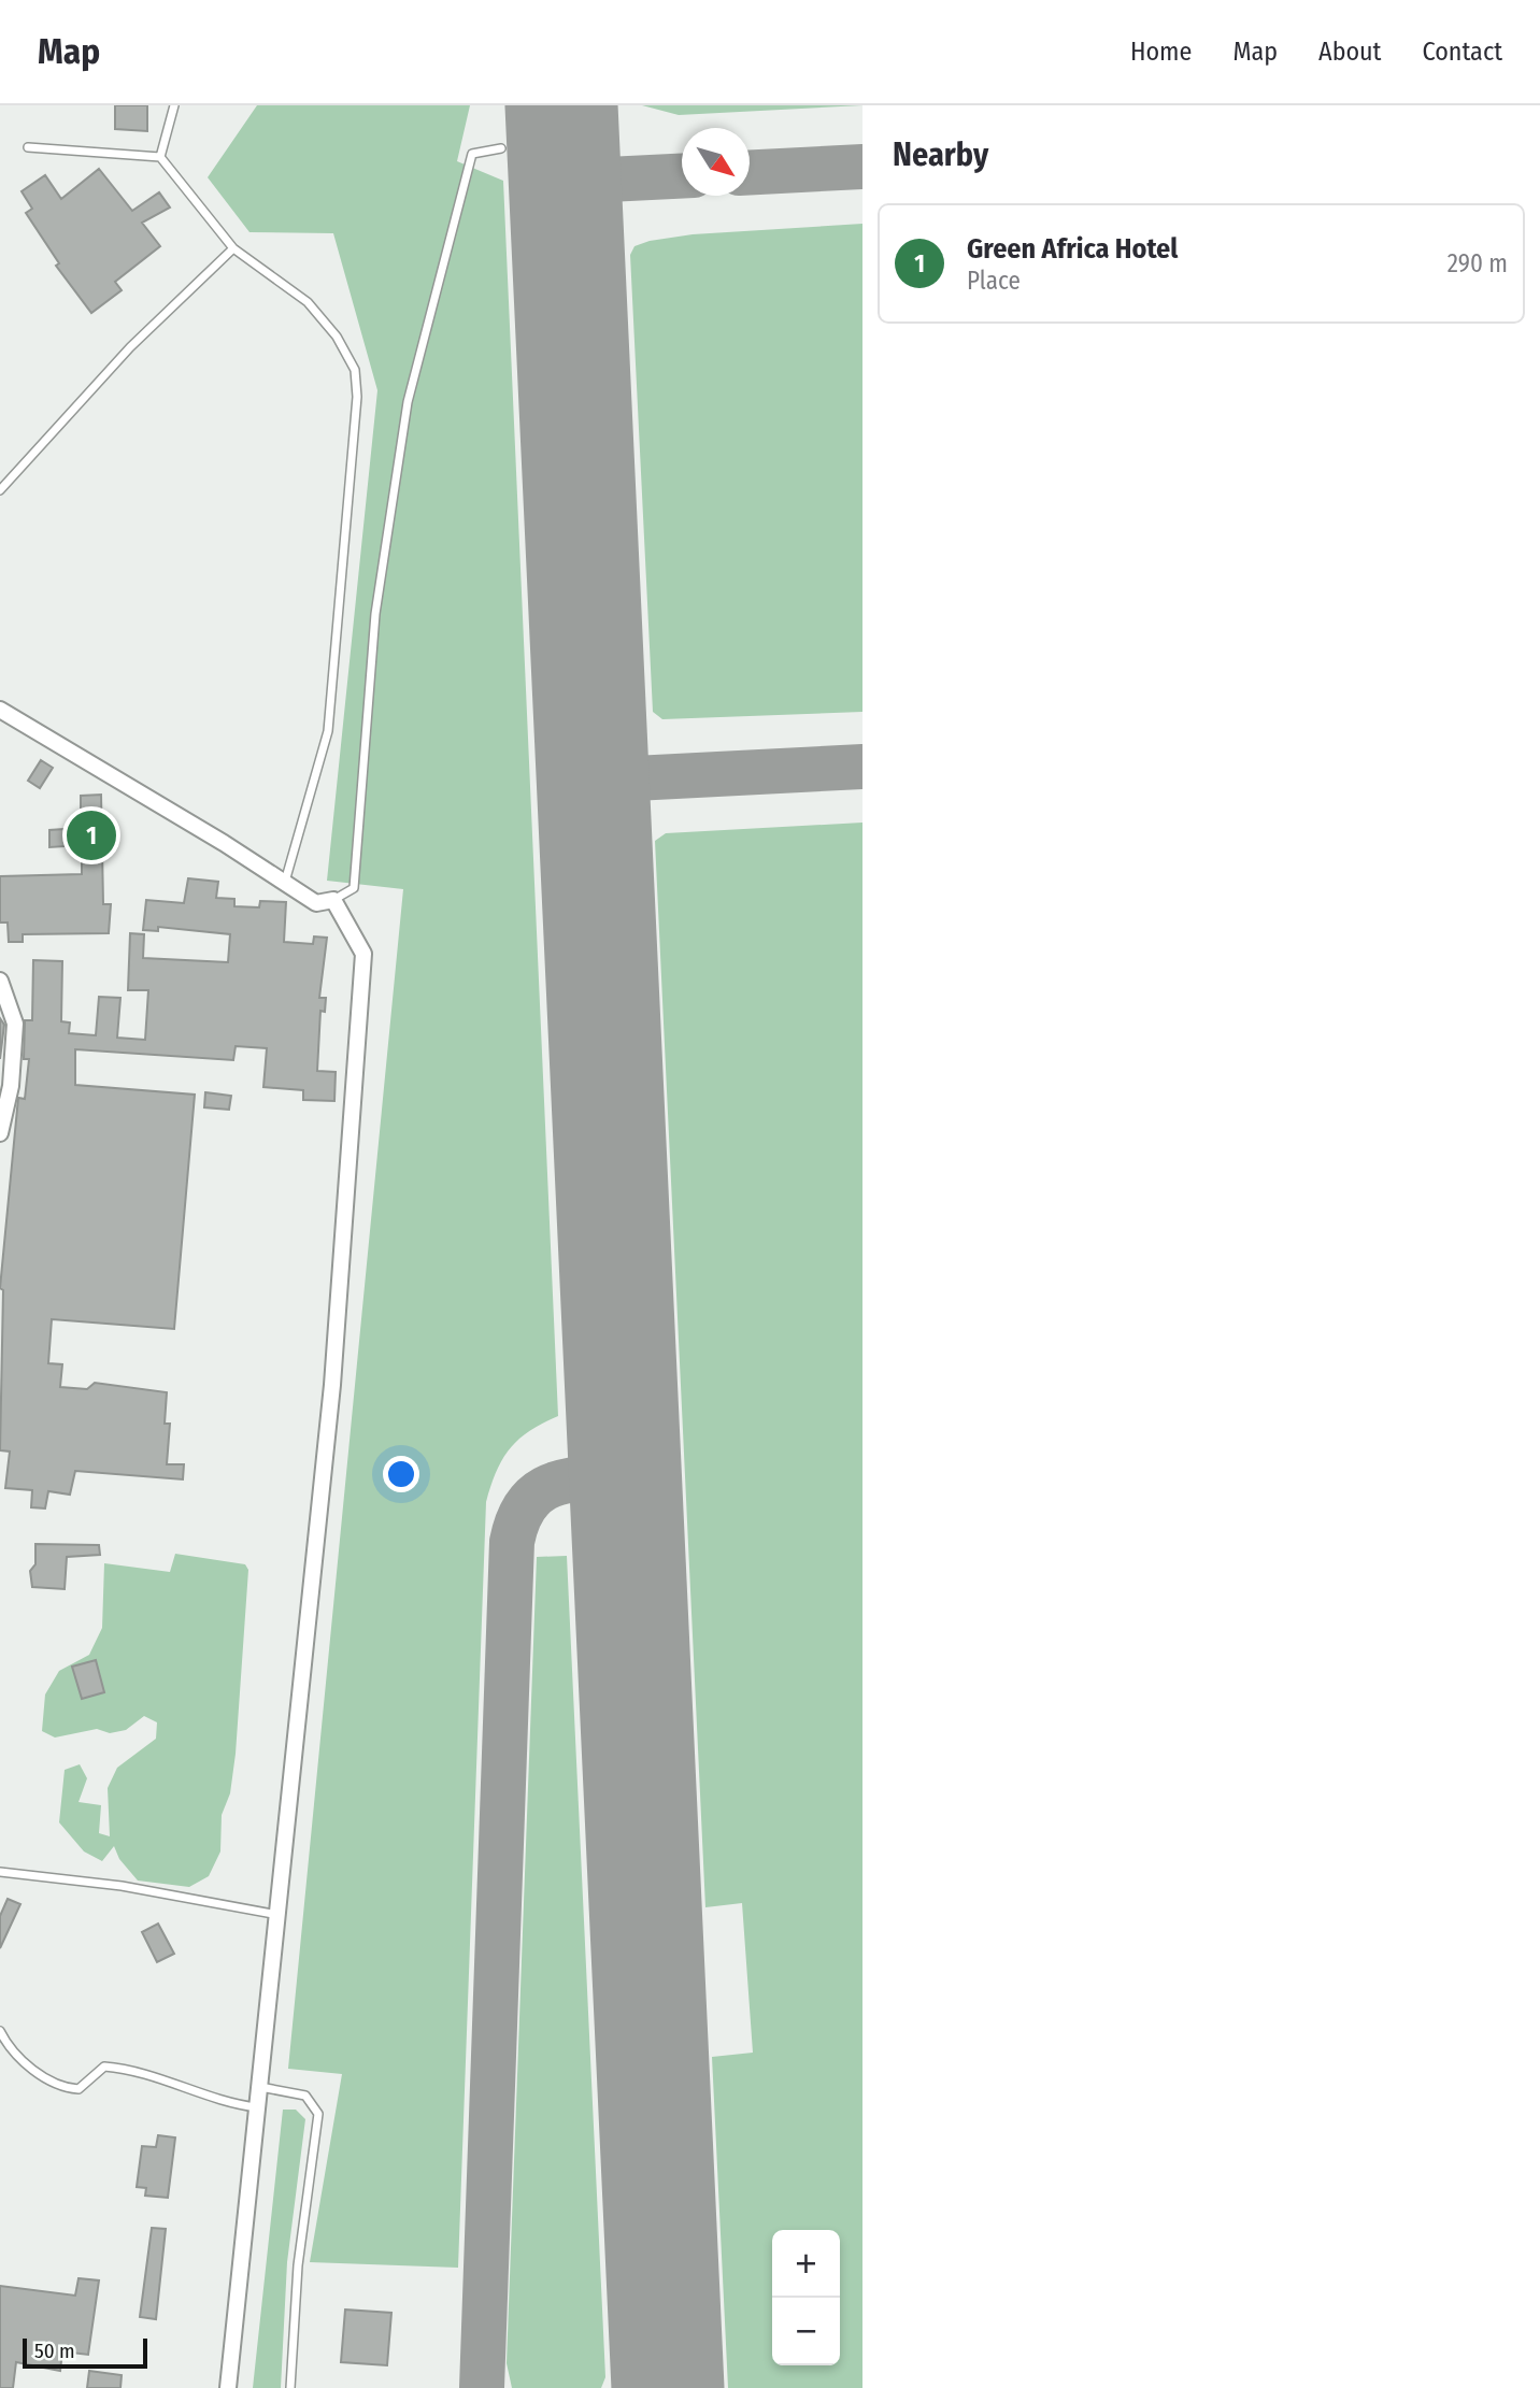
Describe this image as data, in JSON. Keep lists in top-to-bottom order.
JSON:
{
  "scale_bar": "50 m",
  "north": "bottom right",
  "page": {
    "header": "Map",
    "nav": [
      "Home",
      "Map",
      "About",
      "Contact"
    ],
    "heading": "Nearby",
    "list": [
      {
        "mark": "1",
        "name": "Green Africa Hotel",
        "note": "Place",
        "value": "290 m"
      }
    ],
    "pins": "1",
    "map_buttons": ["+", "−"],
    "scale": "50 m"
  }
}
